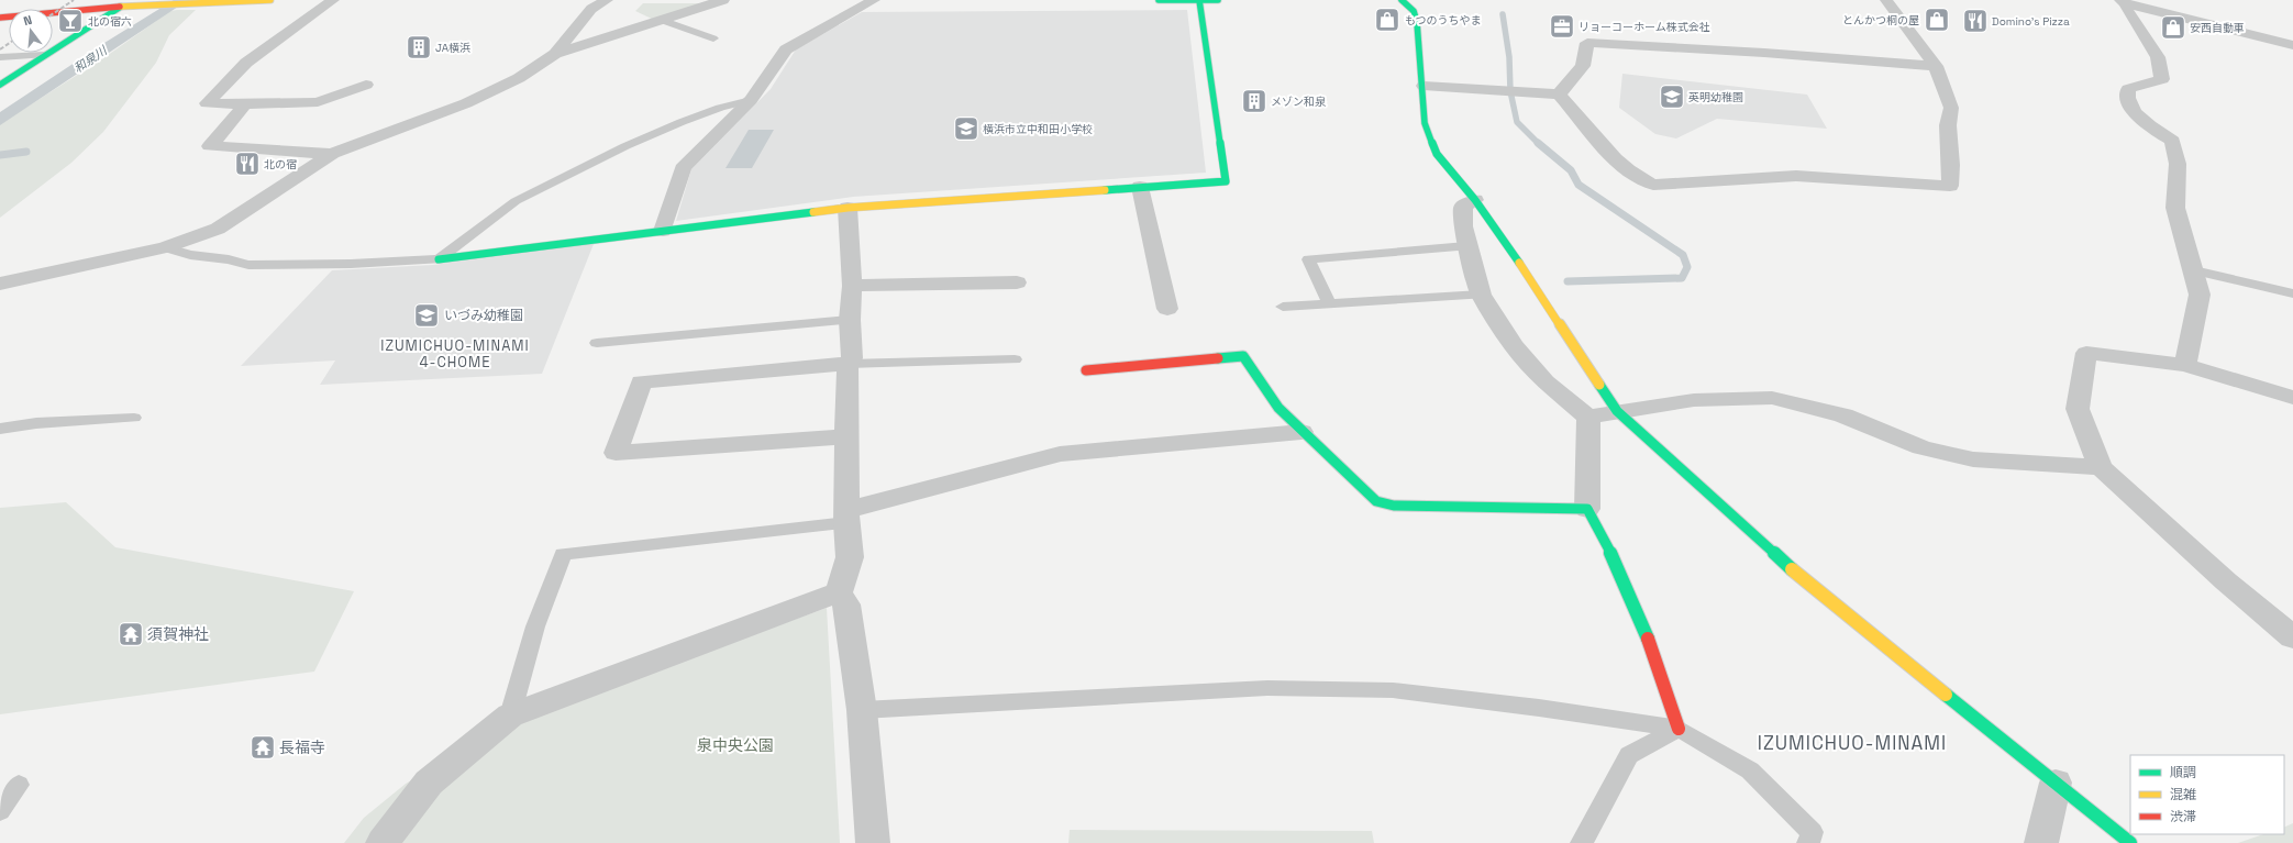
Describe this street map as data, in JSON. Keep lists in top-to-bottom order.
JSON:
{
  "districts": ["IZUMICHUO-MINAMI 4-CHOME", "IZUMICHUO-MINAMI"],
  "water": ["和泉川"],
  "parks": ["泉中央公園"],
  "places": {
    "shop": ["もつのうちやま", "とんかつ桐の屋", "安西自動車"],
    "bar": ["北の宿六"],
    "restaurant": ["Domino's Pizza", "北の宿"],
    "office": ["リョーコーホーム株式会社"],
    "building": ["JA横浜", "メゾン和泉"],
    "school or university": ["英明幼稚園", "横浜市立中和田小学校", "いづみ幼稚園"],
    "temple": ["須賀神社", "長福寺"]
  },
  "legend": ["順調", "混雑", "渋滞"],
  "north": "top"
}
